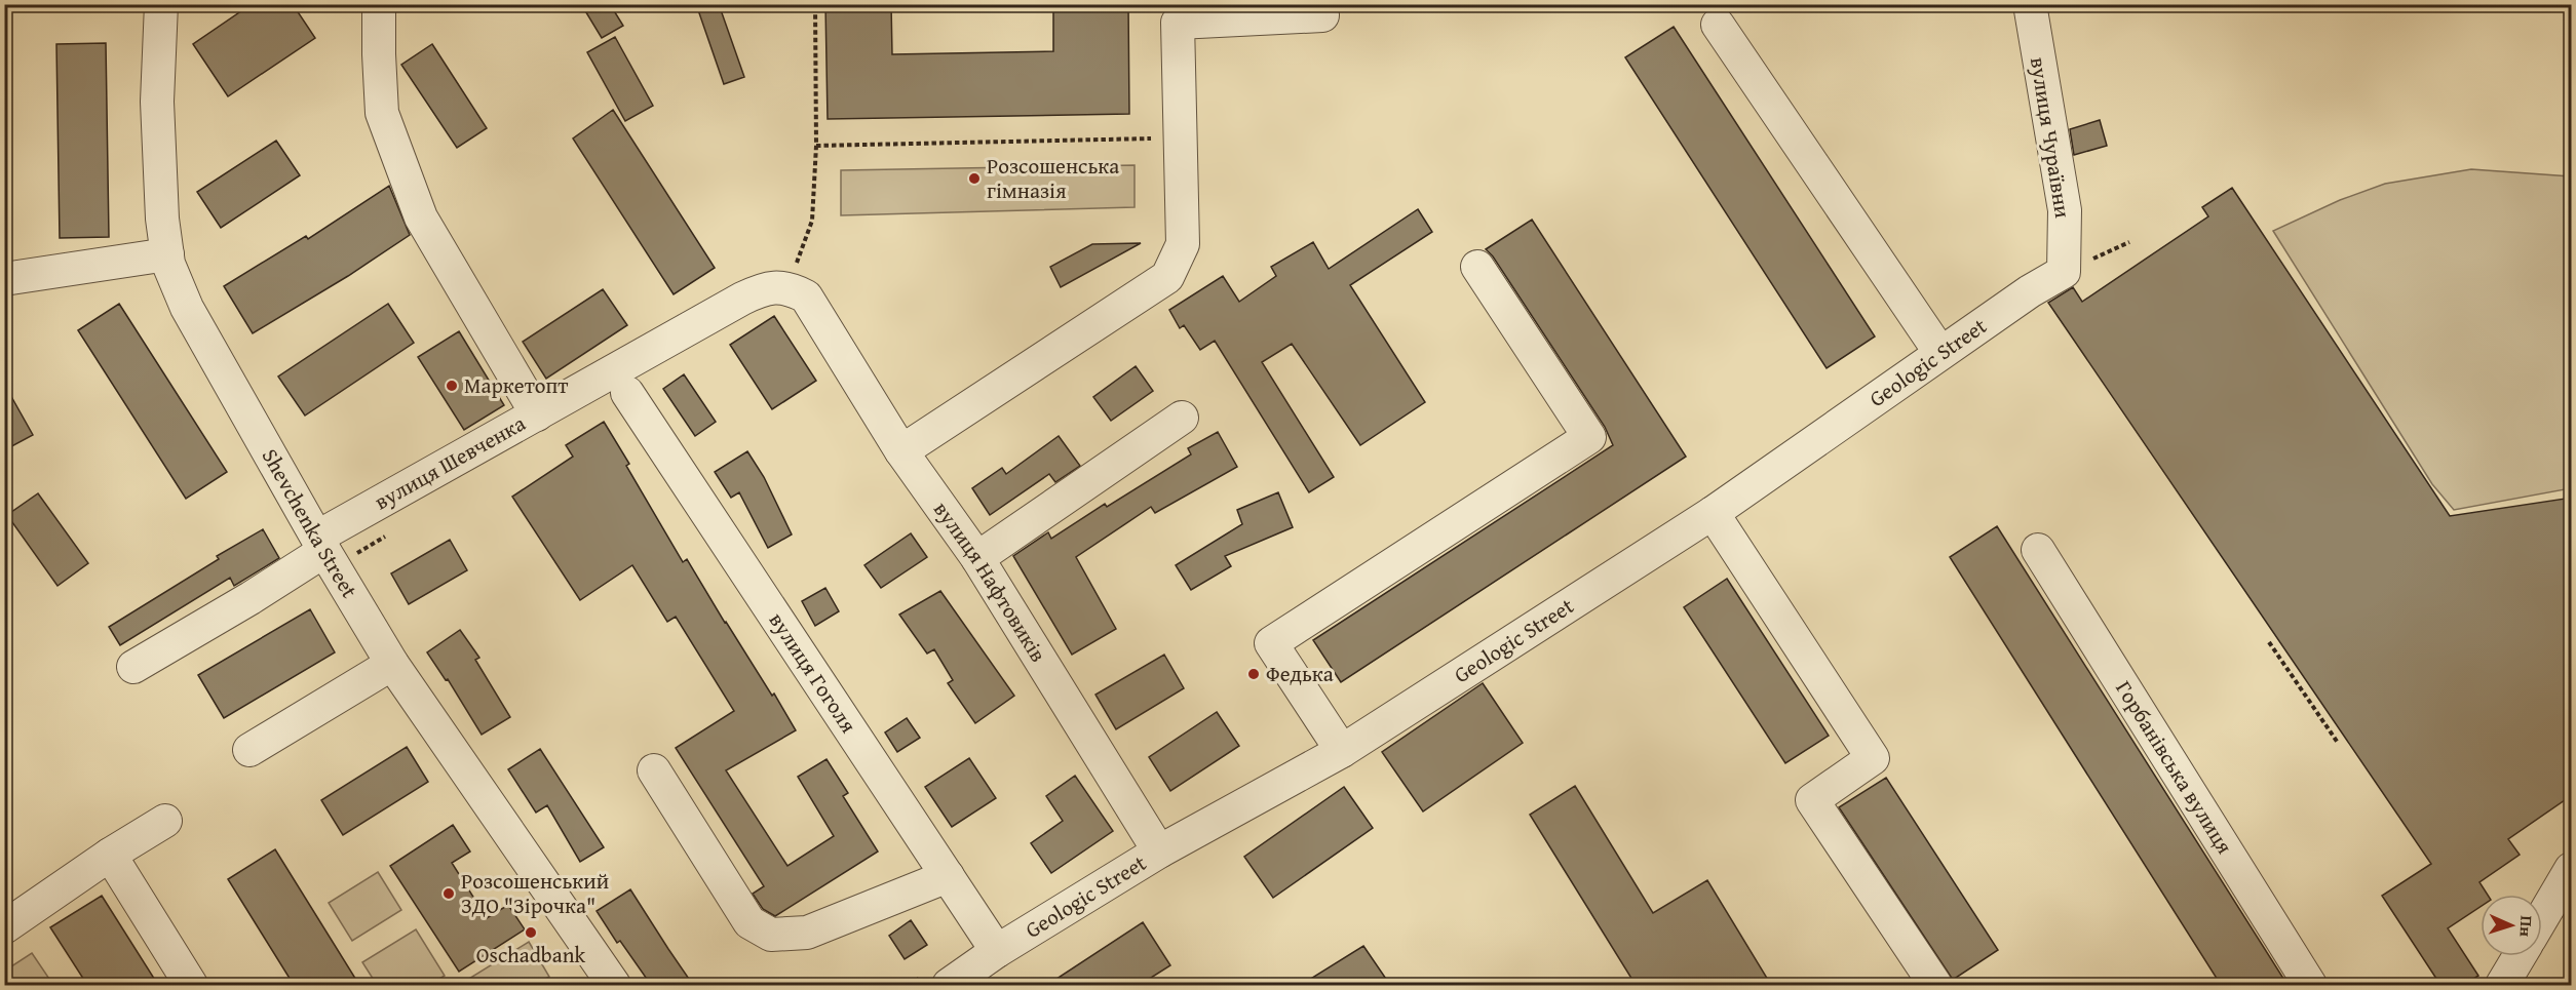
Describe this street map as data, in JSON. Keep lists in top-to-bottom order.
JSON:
{
  "streets": {
    "street": [
      "вулиця Чураївни",
      "Geologic Street",
      "вулиця Шевченка",
      "Shevchenka Street",
      "вулиця Нафтовиків",
      "вулиця Гоголя",
      "Горбанівська вулиця"
    ]
  },
  "crossings": [
    ["вулиця Чураївни", "Geologic Street"],
    ["Geologic Street", "вулиця Нафтовиків"],
    ["Geologic Street", "вулиця Гоголя"],
    ["вулиця Шевченка", "Shevchenka Street"],
    ["вулиця Шевченка", "вулиця Нафтовиків"]
  ],
  "places": [
    "Розсошенська гімназія",
    "Маркетопт",
    "Федька",
    "Розсошенський ЗДО \"Зірочка\"",
    "Oschadbank"
  ],
  "north": "right"
}
